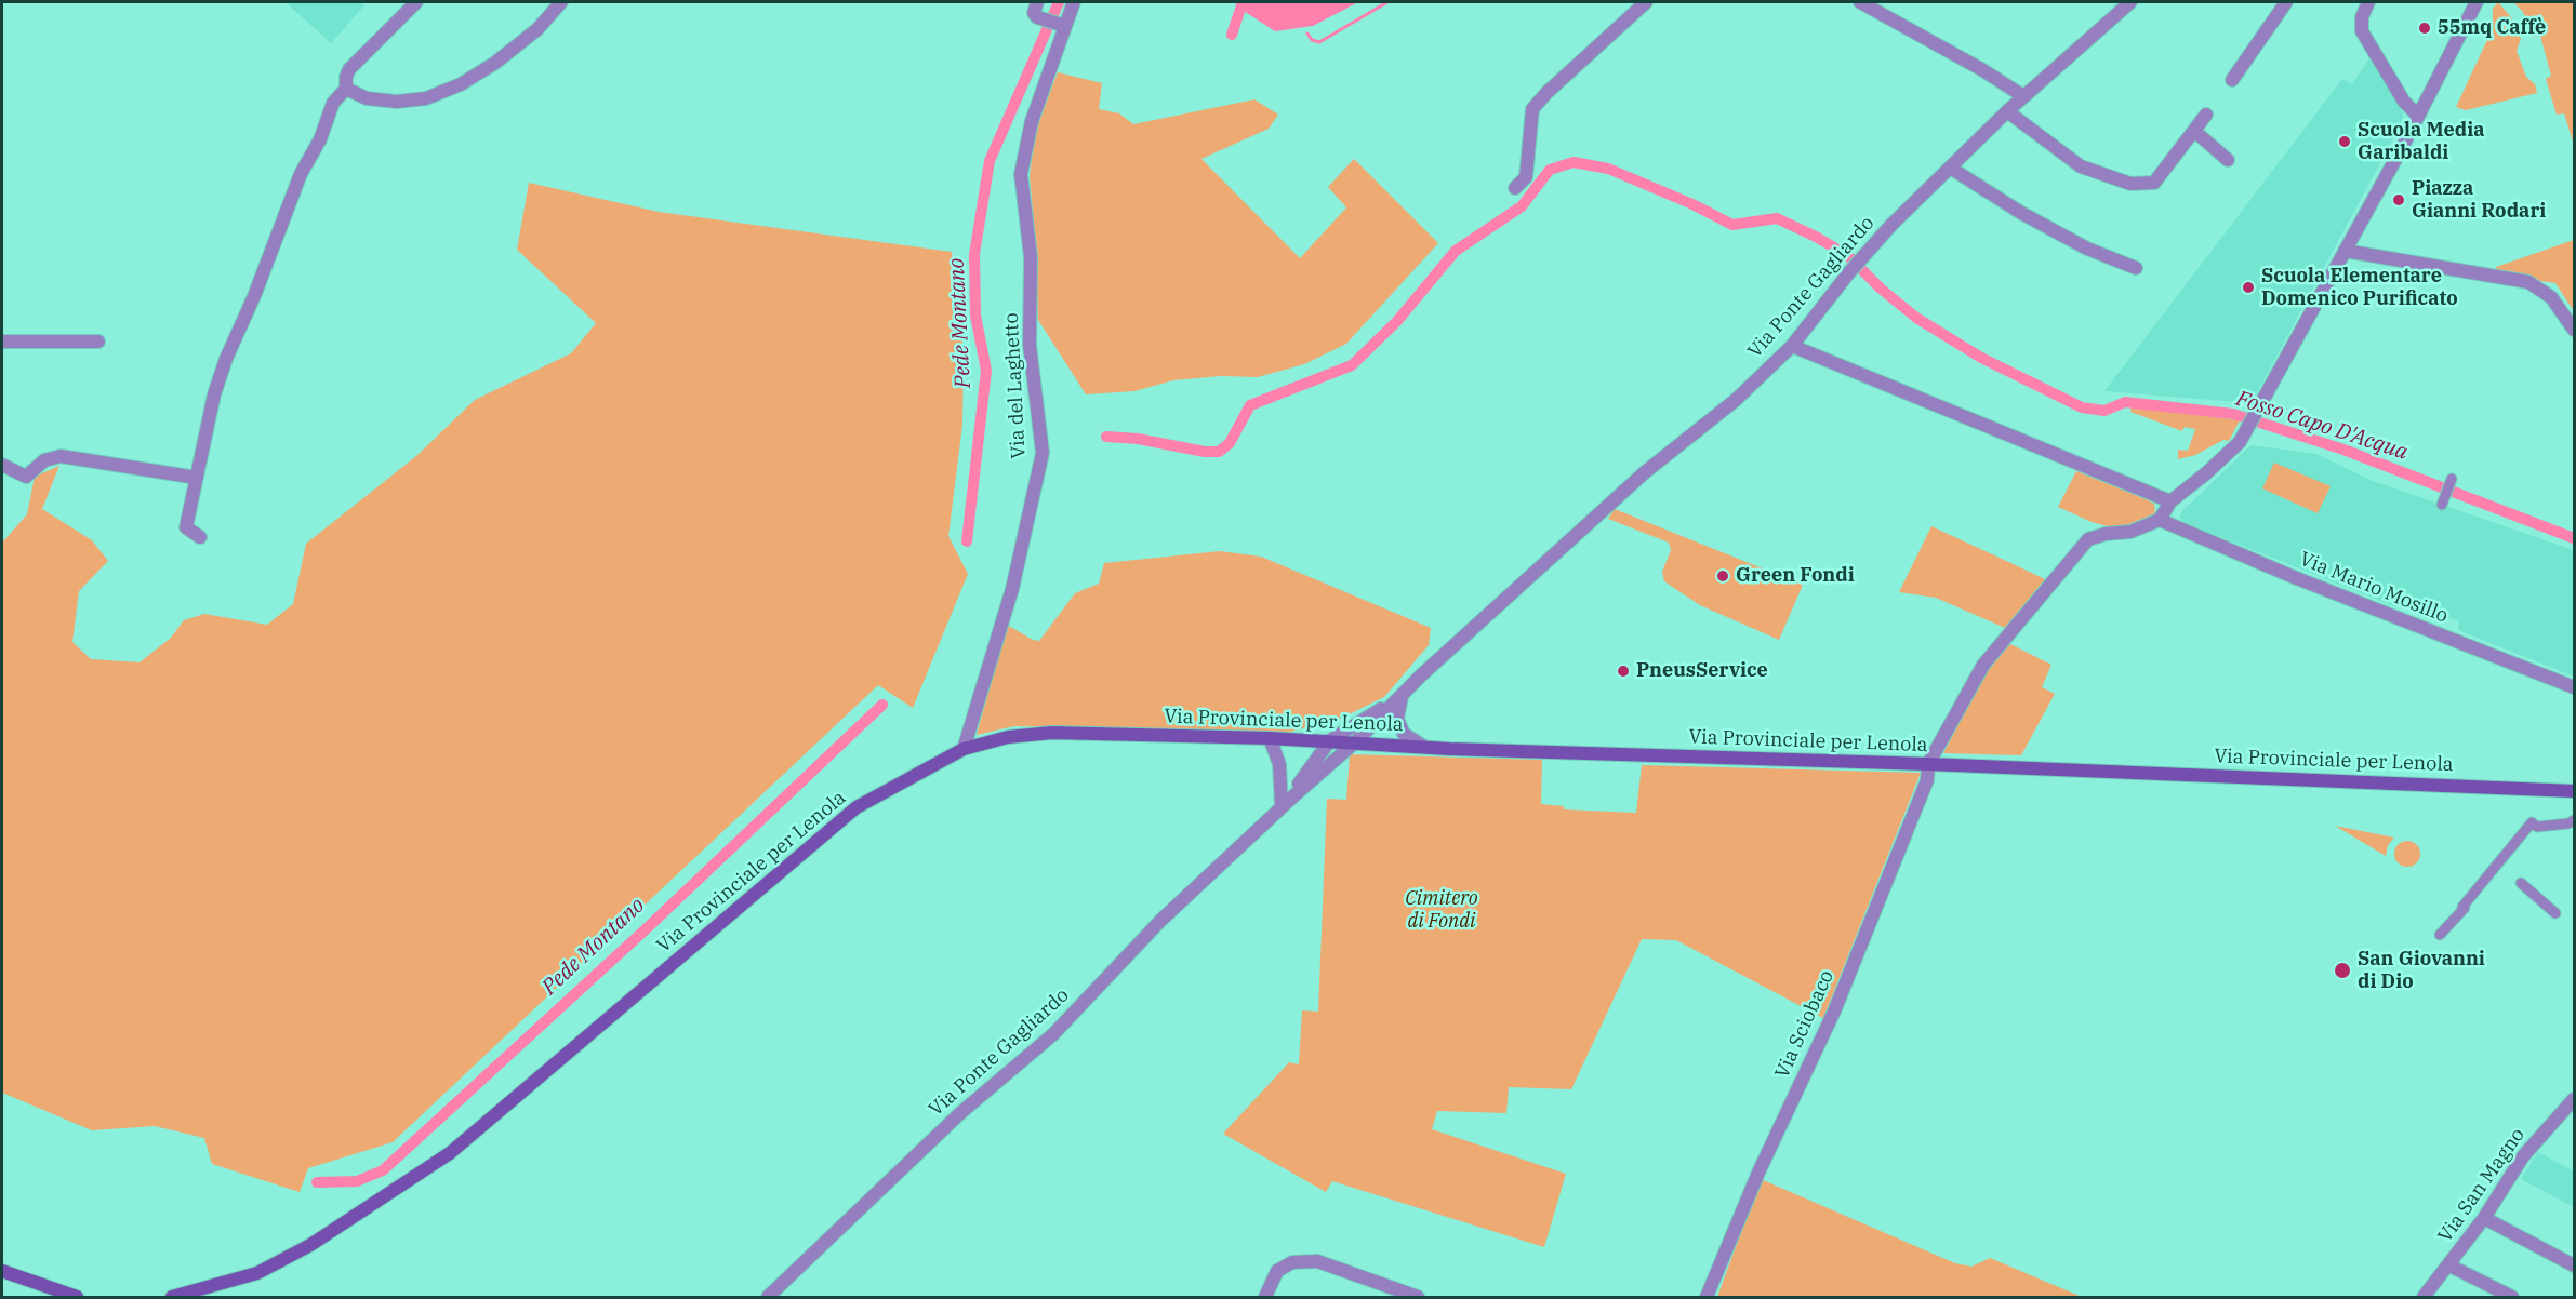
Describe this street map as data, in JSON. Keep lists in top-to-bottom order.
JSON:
{
  "streets": {
    "main road": ["Via Provinciale per Lenola"],
    "street": [
      "Via Ponte Gagliardo",
      "Via del Laghetto",
      "Via Mario Mosillo",
      "Via Sciobaco",
      "Via San Magno"
    ]
  },
  "crossings": [
    ["Via Ponte Gagliardo", "Via Provinciale per Lenola"],
    ["Via del Laghetto", "Via Provinciale per Lenola"],
    ["Via Mario Mosillo", "Via Sciobaco"],
    ["Via Provinciale per Lenola", "Via Sciobaco"]
  ],
  "water": ["Pede Montano", "Fosso Capo D'Acqua"],
  "parks": ["Cimitero di Fondi"],
  "places": [
    "55mq Caffè",
    "Scuola Media Garibaldi",
    "Piazza Gianni Rodari",
    "Scuola Elementare Domenico Purificato",
    "Green Fondi",
    "PneusService",
    "San Giovanni di Dio"
  ]
}
